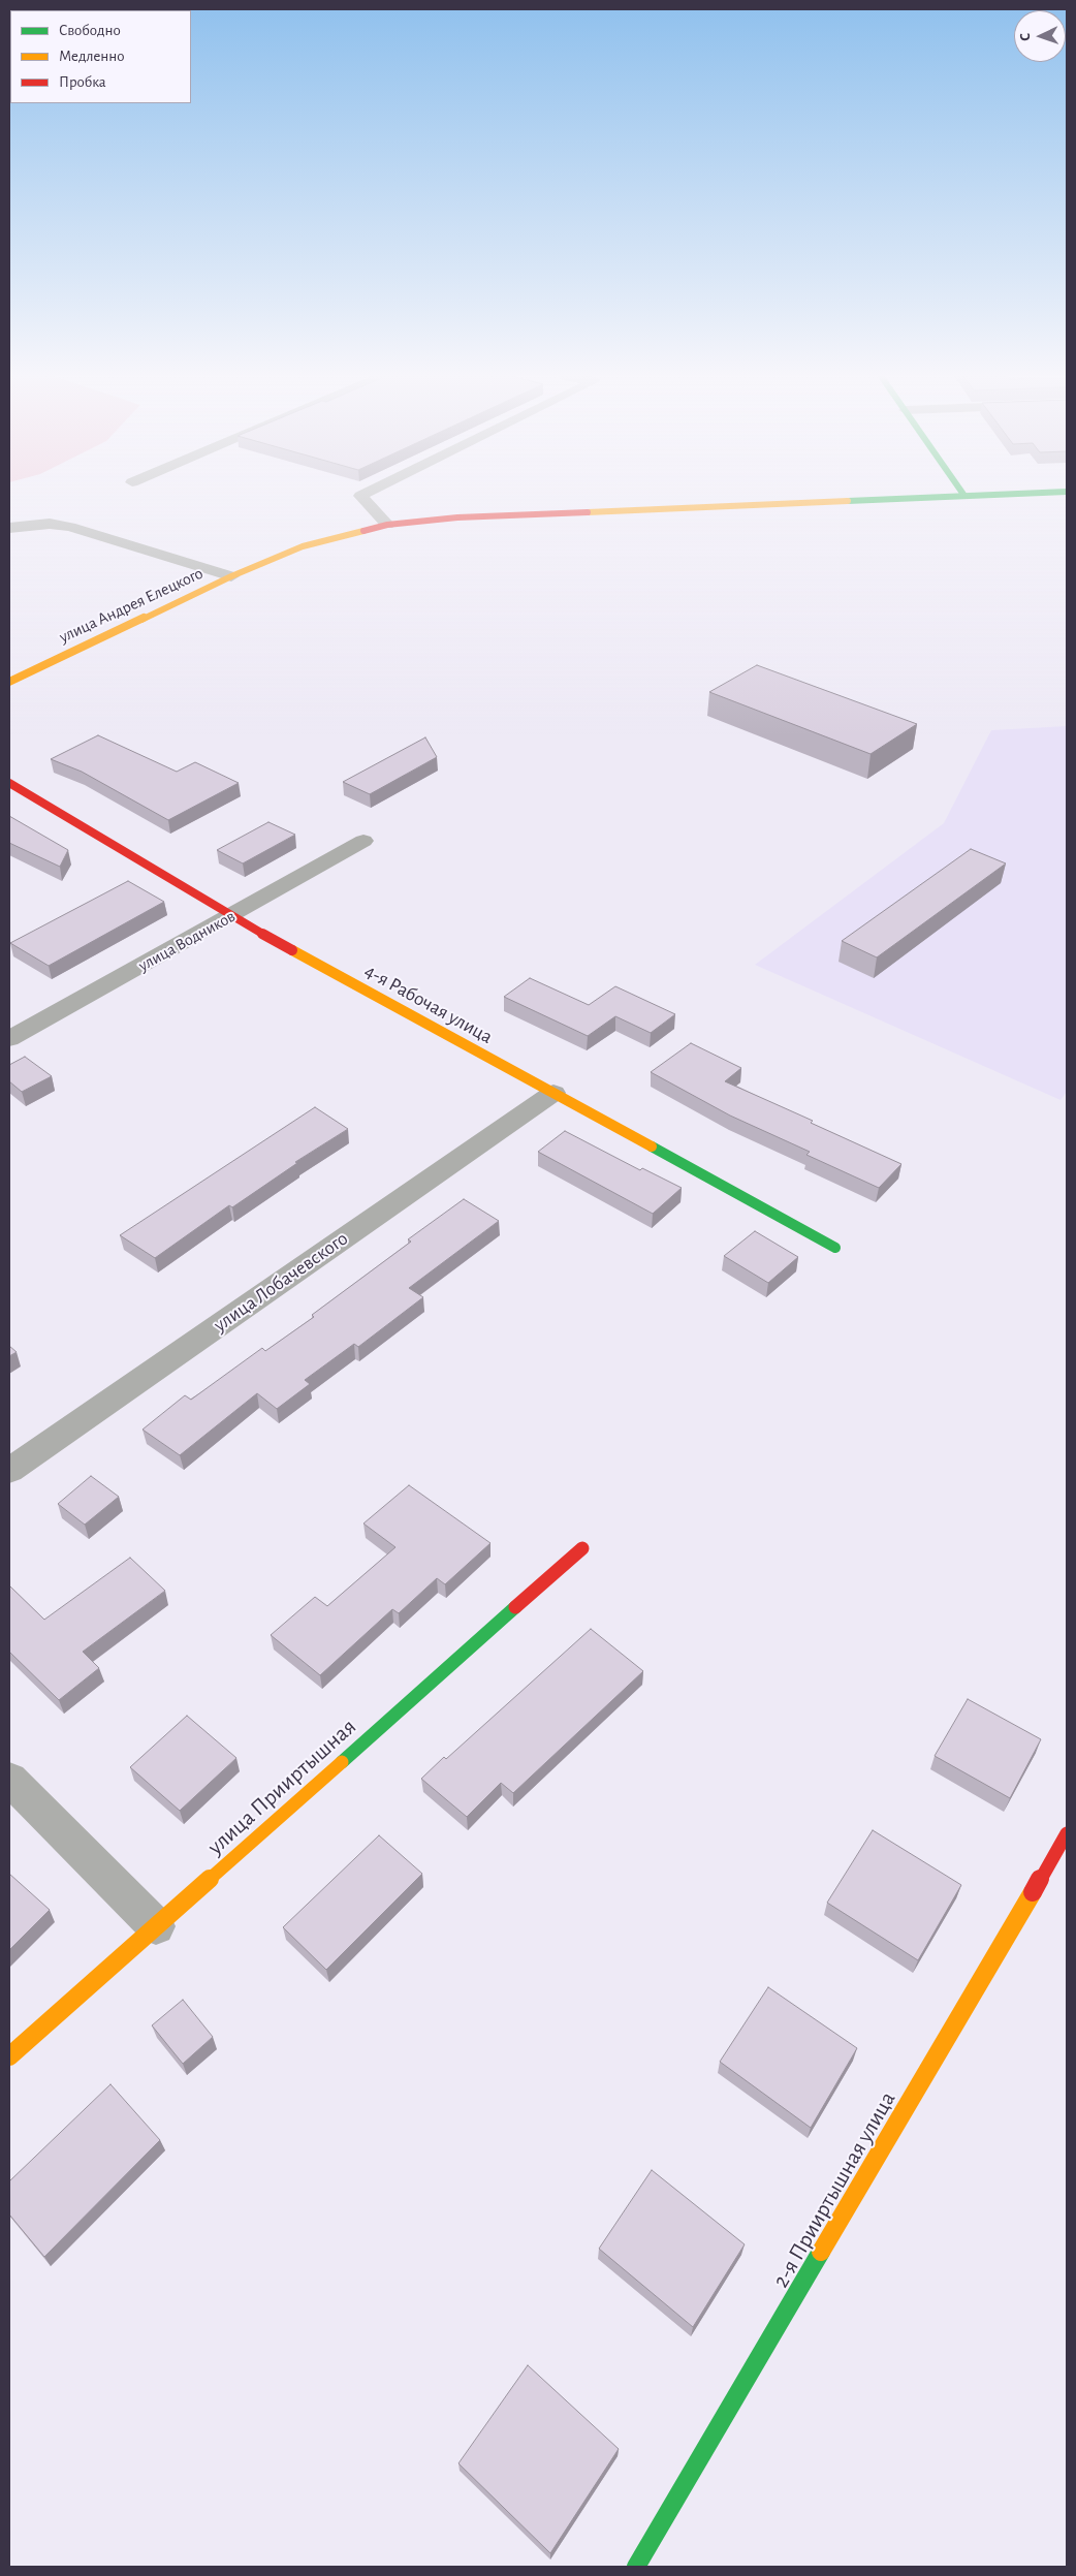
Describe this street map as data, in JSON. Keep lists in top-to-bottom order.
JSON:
{
  "streets": {
    "main road": [
      "улица Андрея Елецкого",
      "4-я Рабочая улица",
      "улица Прииртышная",
      "2-я Прииртышная улица"
    ],
    "street": ["улица Водников", "улица Лобачевского"]
  },
  "crossings": [
    ["улица Водников", "4-я Рабочая улица"],
    ["4-я Рабочая улица", "улица Лобачевского"]
  ],
  "legend": ["Свободно", "Медленно", "Пробка"],
  "north": "left"
}
